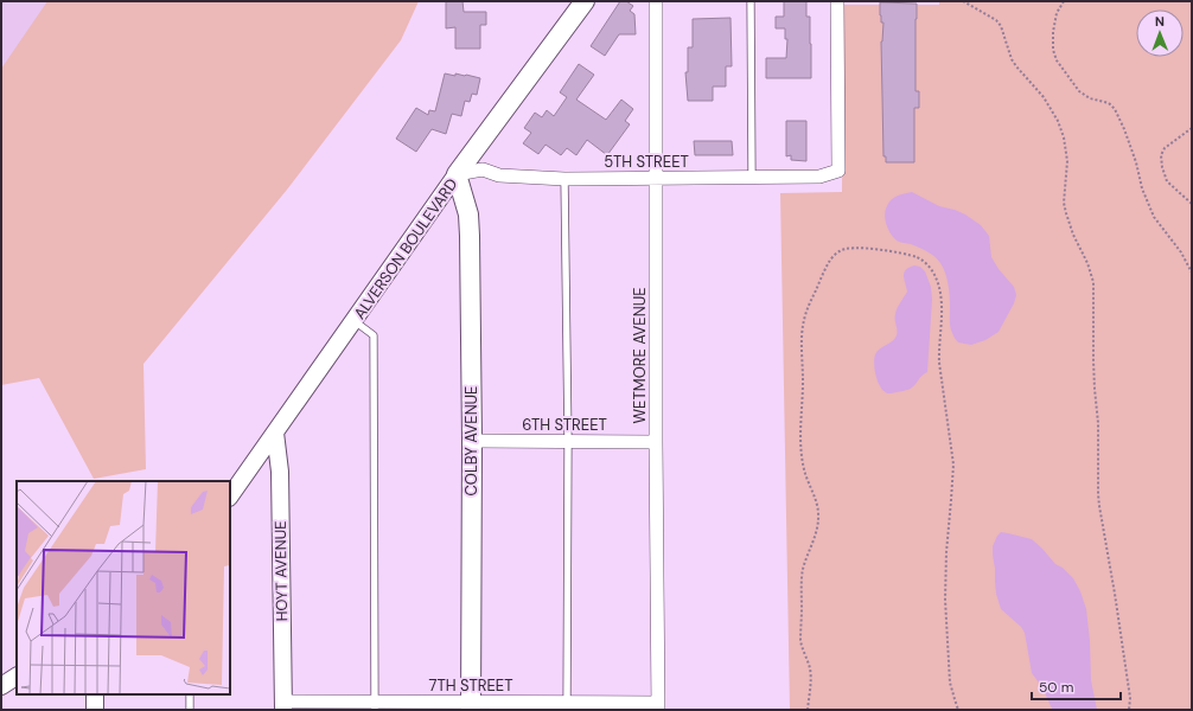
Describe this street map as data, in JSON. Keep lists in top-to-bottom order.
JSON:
{
  "streets": {
    "main road": ["ALVERSON BOULEVARD", "COLBY AVENUE"],
    "street": [
      "5TH STREET",
      "WETMORE AVENUE",
      "6TH STREET",
      "HOYT AVENUE",
      "7TH STREET"
    ]
  },
  "crossings": [
    ["5TH STREET", "ALVERSON BOULEVARD"],
    ["5TH STREET", "WETMORE AVENUE"],
    ["5TH STREET", "COLBY AVENUE"],
    ["ALVERSON BOULEVARD", "COLBY AVENUE"],
    ["ALVERSON BOULEVARD", "HOYT AVENUE"],
    ["WETMORE AVENUE", "6TH STREET"],
    ["WETMORE AVENUE", "7TH STREET"],
    ["6TH STREET", "COLBY AVENUE"],
    ["COLBY AVENUE", "7TH STREET"],
    ["HOYT AVENUE", "7TH STREET"]
  ],
  "scale_bar": "50 m",
  "north": "top"
}
